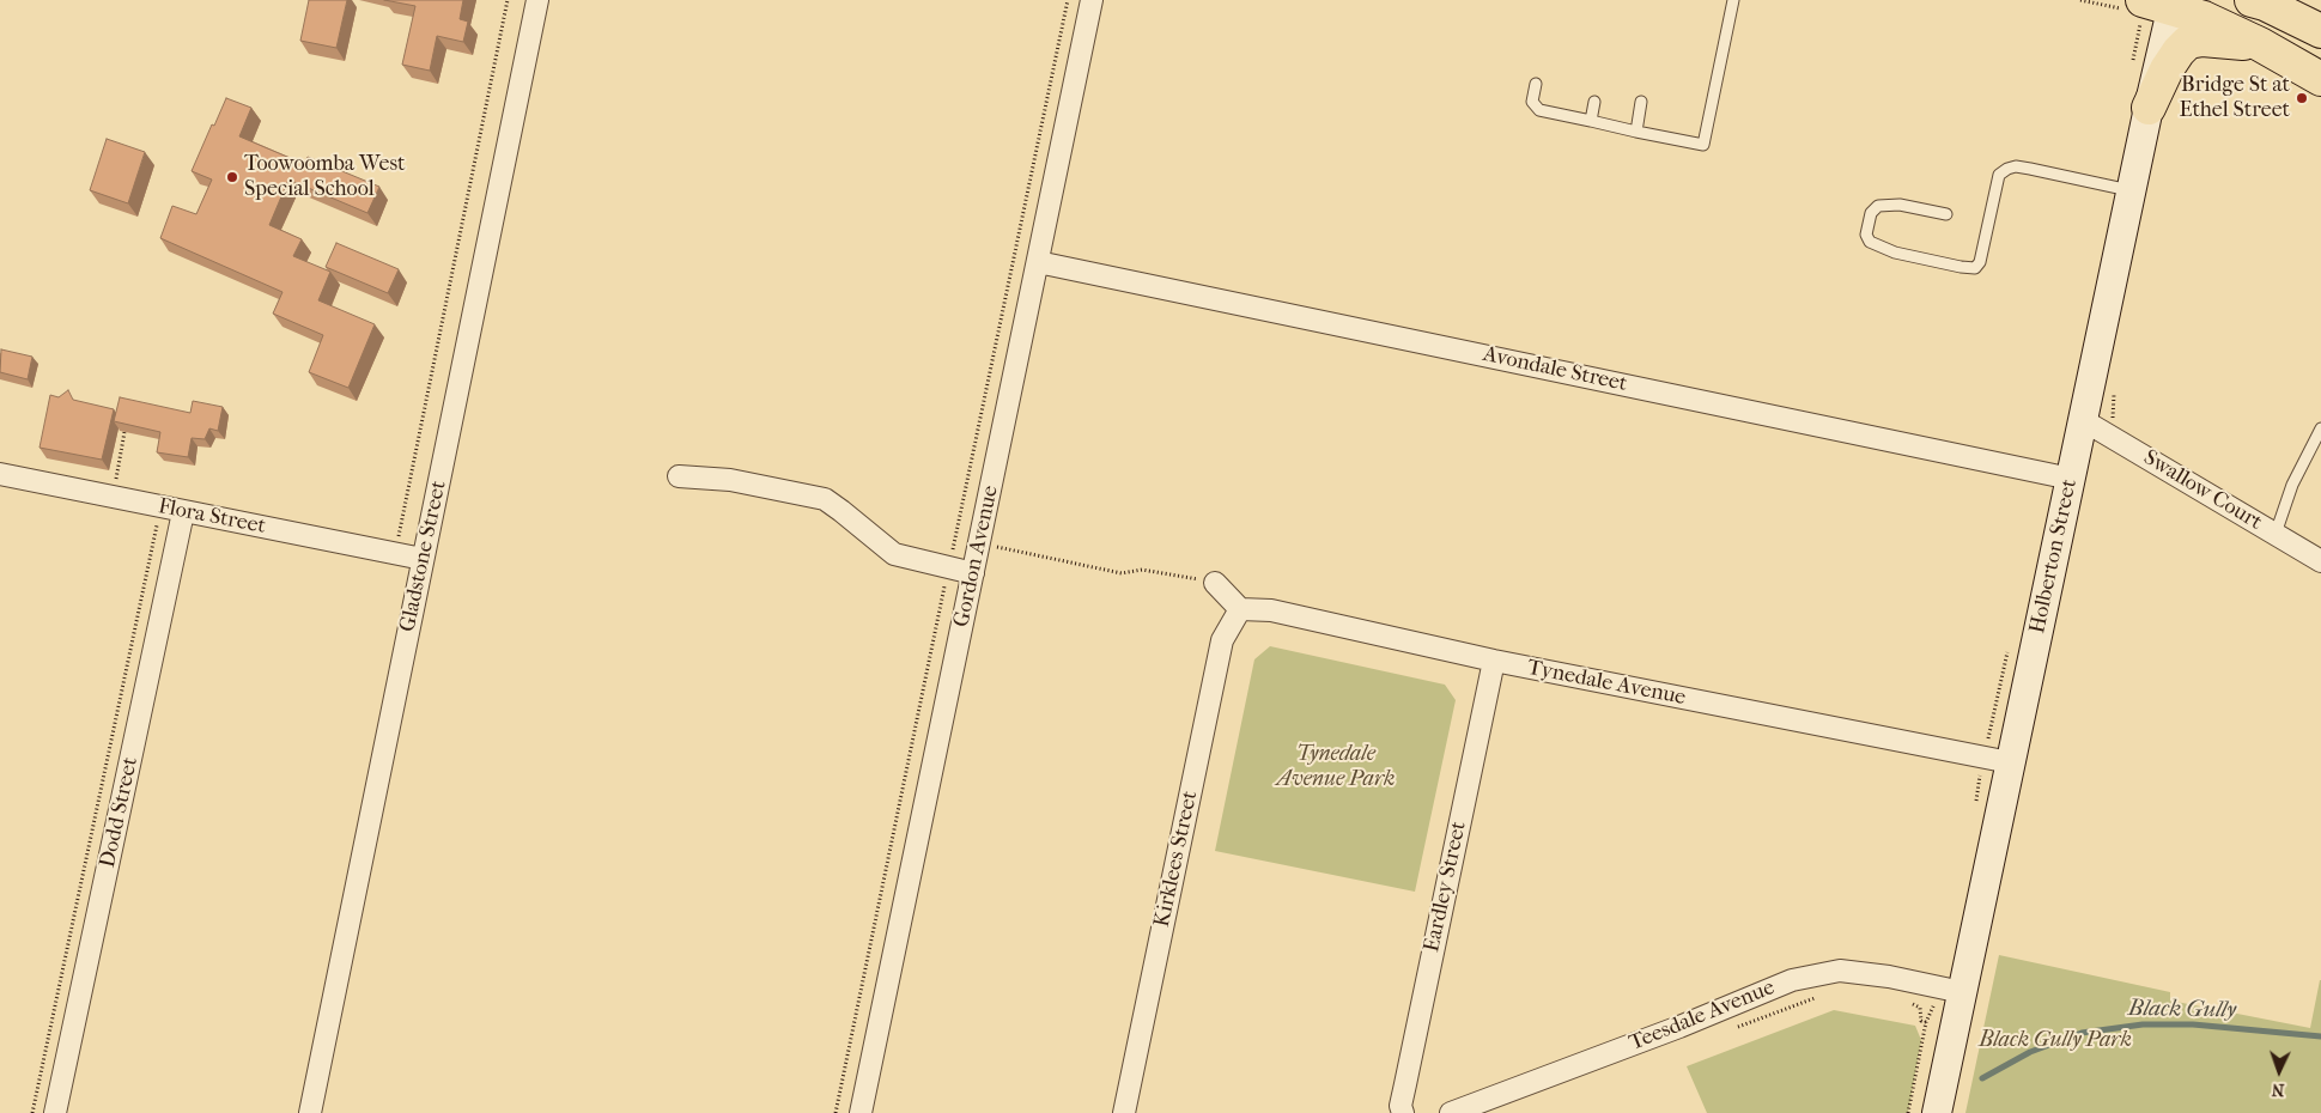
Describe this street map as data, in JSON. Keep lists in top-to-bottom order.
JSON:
{
  "streets": {
    "main road": ["Holberton Street"],
    "street": [
      "Avondale Street",
      "Swallow Court",
      "Flora Street",
      "Gladstone Street",
      "Gordon Avenue",
      "Tynedale Avenue",
      "Dodd Street",
      "Kirklees Street",
      "Eardley Street",
      "Teesdale Avenue"
    ]
  },
  "crossings": [
    ["Avondale Street", "Gordon Avenue"],
    ["Avondale Street", "Holberton Street"],
    ["Swallow Court", "Holberton Street"],
    ["Flora Street", "Gladstone Street"],
    ["Flora Street", "Dodd Street"],
    ["Holberton Street", "Tynedale Avenue"],
    ["Holberton Street", "Teesdale Avenue"],
    ["Tynedale Avenue", "Kirklees Street"],
    ["Tynedale Avenue", "Eardley Street"]
  ],
  "water": ["Black Gully"],
  "parks": ["Tynedale Avenue Park", "Black Gully Park"],
  "places": ["Bridge St at Ethel Street", "Toowoomba West Special School"],
  "north": "bottom"
}
